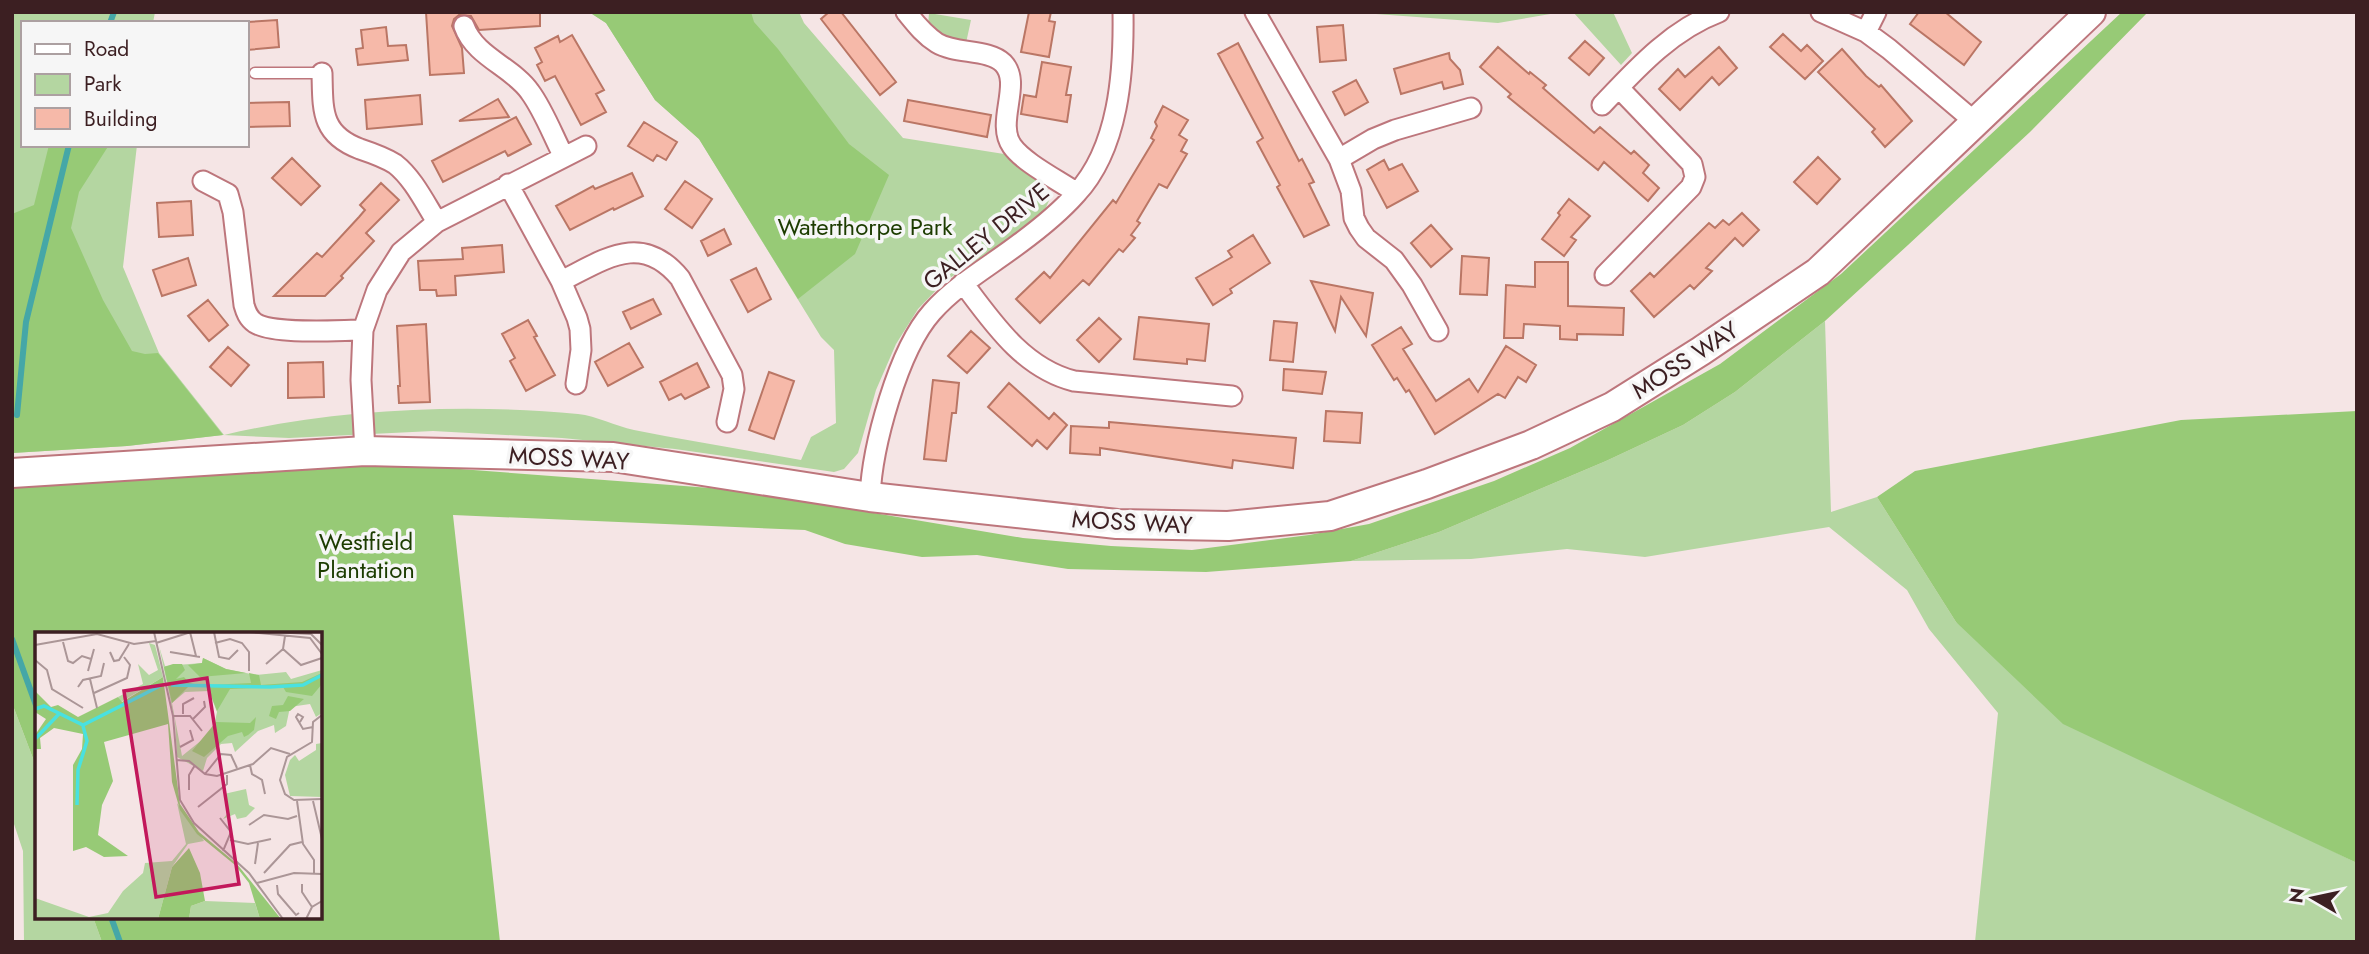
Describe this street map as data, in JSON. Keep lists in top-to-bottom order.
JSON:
{
  "streets": {
    "street": ["GALLEY DRIVE", "MOSS WAY"]
  },
  "crossings": [
    ["GALLEY DRIVE", "MOSS WAY"]
  ],
  "parks": ["Waterthorpe Park", "Westfield Plantation"],
  "legend": ["Road", "Park", "Building"],
  "north": "left"
}
